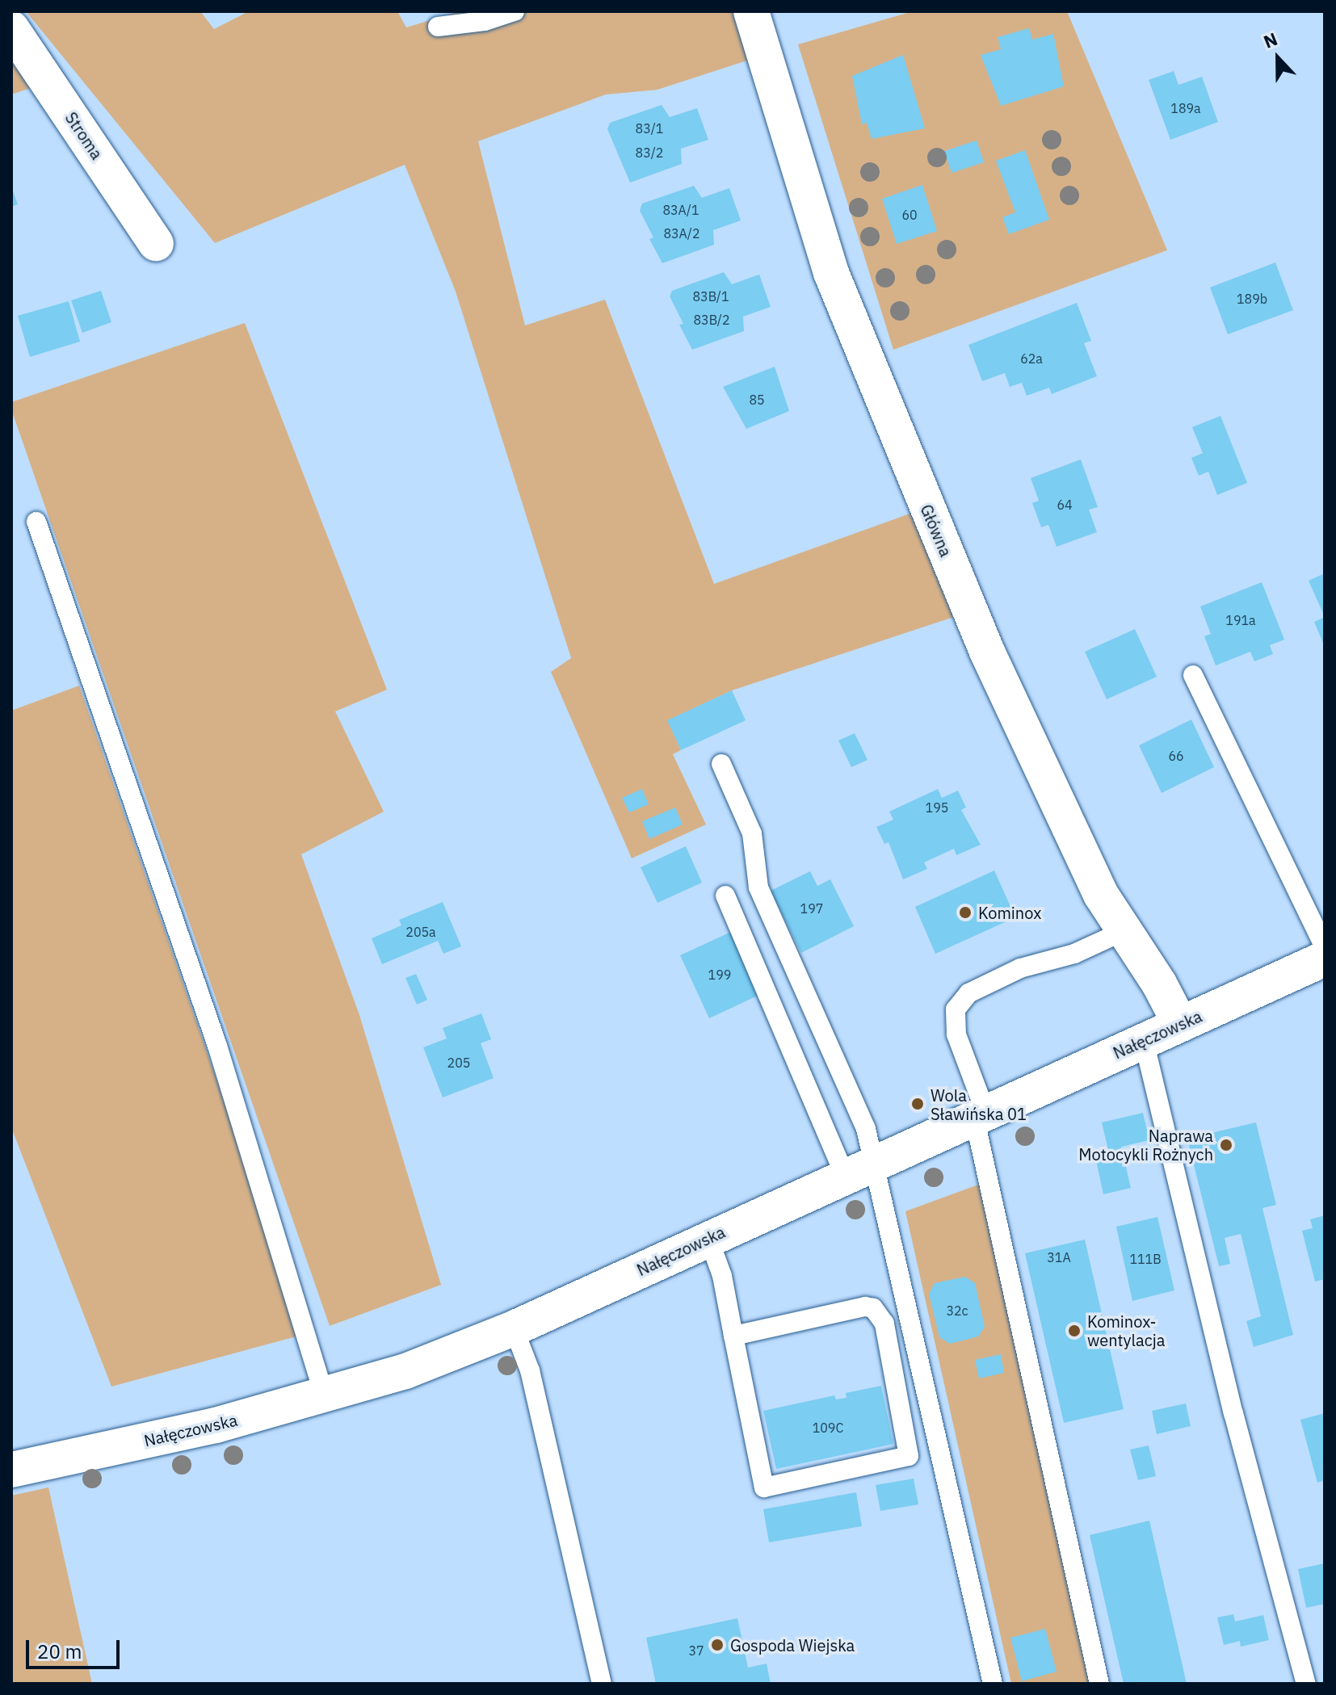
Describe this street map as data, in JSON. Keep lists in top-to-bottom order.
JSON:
{
  "streets": {
    "main road": ["Stroma", "Główna", "Nałęczowska"]
  },
  "crossings": [
    ["Główna", "Nałęczowska"]
  ],
  "places": [
    "Kominox",
    "Wola Sławińska 01",
    "Naprawa Motocykli Rożnych",
    "Kominox- wentylacja",
    "Gospoda Wiejska"
  ],
  "house_numbers": [
    "189a",
    "83/1",
    "83/2",
    "83A/1",
    "60",
    "83A/2",
    "83B/1",
    "189b",
    "83B/2",
    "62a",
    "85",
    "64",
    "191a",
    "66",
    "195",
    "197",
    "205a",
    "199",
    "205",
    "31A",
    "111B",
    "32c",
    "109C",
    "37"
  ],
  "scale_bar": "20 m",
  "north": "top"
}
